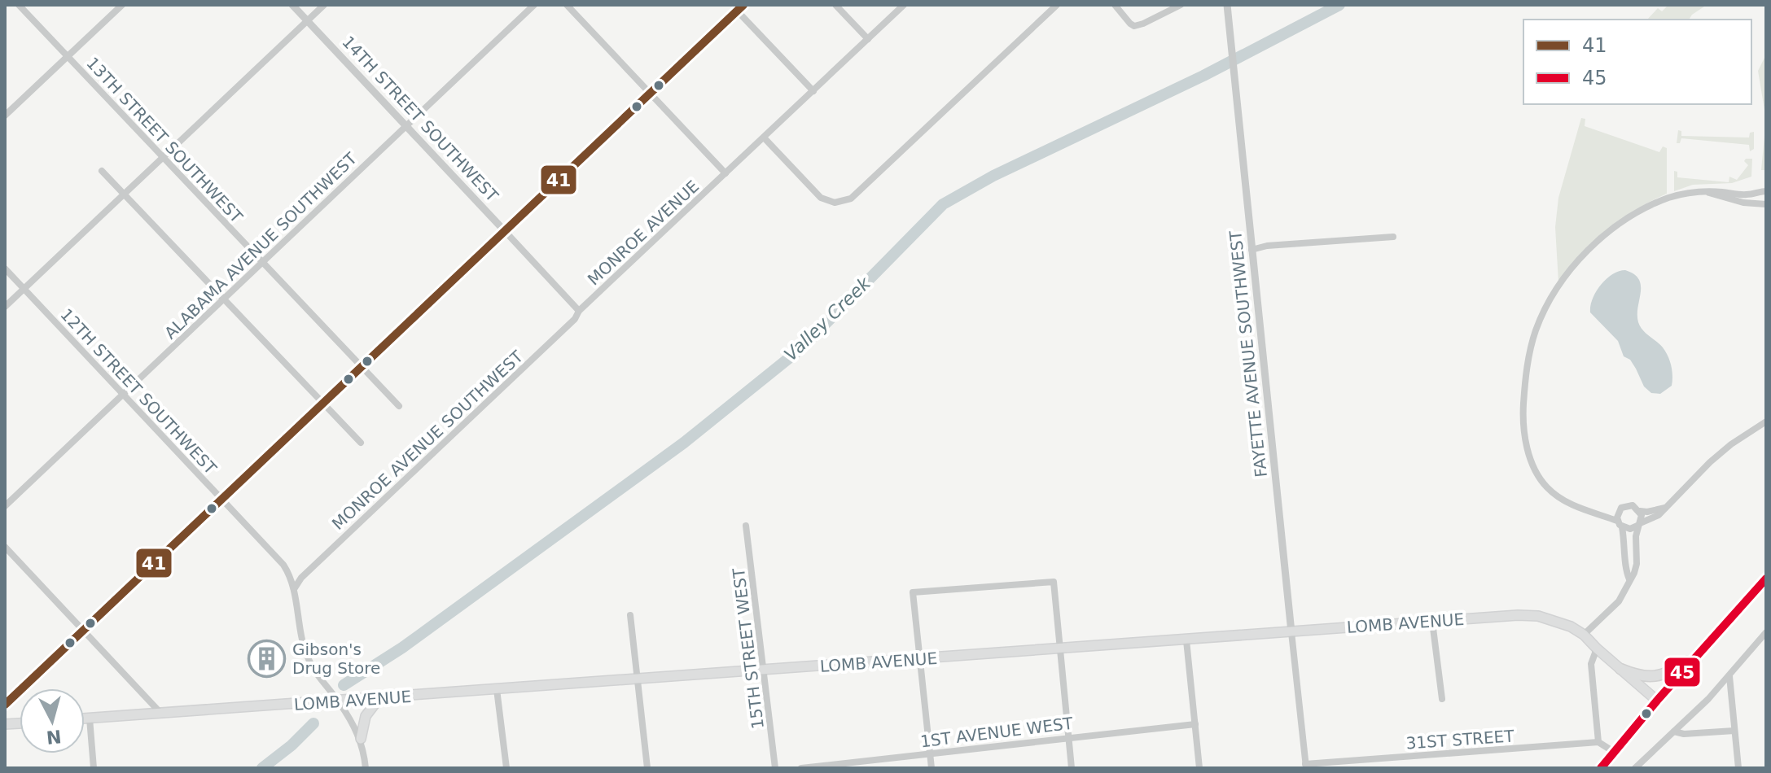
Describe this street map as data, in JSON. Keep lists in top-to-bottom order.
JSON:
{
  "streets": {
    "main road": ["LOMB AVENUE"],
    "street": [
      "14TH STREET SOUTHWEST",
      "13TH STREET SOUTHWEST",
      "MONROE AVENUE",
      "ALABAMA AVENUE SOUTHWEST",
      "FAYETTE AVENUE SOUTHWEST",
      "12TH STREET SOUTHWEST",
      "MONROE AVENUE SOUTHWEST",
      "15TH STREET WEST",
      "1ST AVENUE WEST",
      "31ST STREET"
    ]
  },
  "crossings": [
    ["14TH STREET SOUTHWEST", "MONROE AVENUE"],
    ["14TH STREET SOUTHWEST", "ALABAMA AVENUE SOUTHWEST"],
    ["14TH STREET SOUTHWEST", "MONROE AVENUE SOUTHWEST"],
    ["13TH STREET SOUTHWEST", "ALABAMA AVENUE SOUTHWEST"],
    ["MONROE AVENUE", "MONROE AVENUE SOUTHWEST"],
    ["ALABAMA AVENUE SOUTHWEST", "12TH STREET SOUTHWEST"],
    ["FAYETTE AVENUE SOUTHWEST", "LOMB AVENUE"],
    ["12TH STREET SOUTHWEST", "MONROE AVENUE SOUTHWEST"],
    ["12TH STREET SOUTHWEST", "LOMB AVENUE"],
    ["LOMB AVENUE", "15TH STREET WEST"]
  ],
  "water": ["Valley Creek"],
  "places": {
    "building": ["Gibson's Drug Store"]
  },
  "lines": ["transit line 41", "transit line 45"],
  "legend": ["41", "45"],
  "north": "bottom"
}
